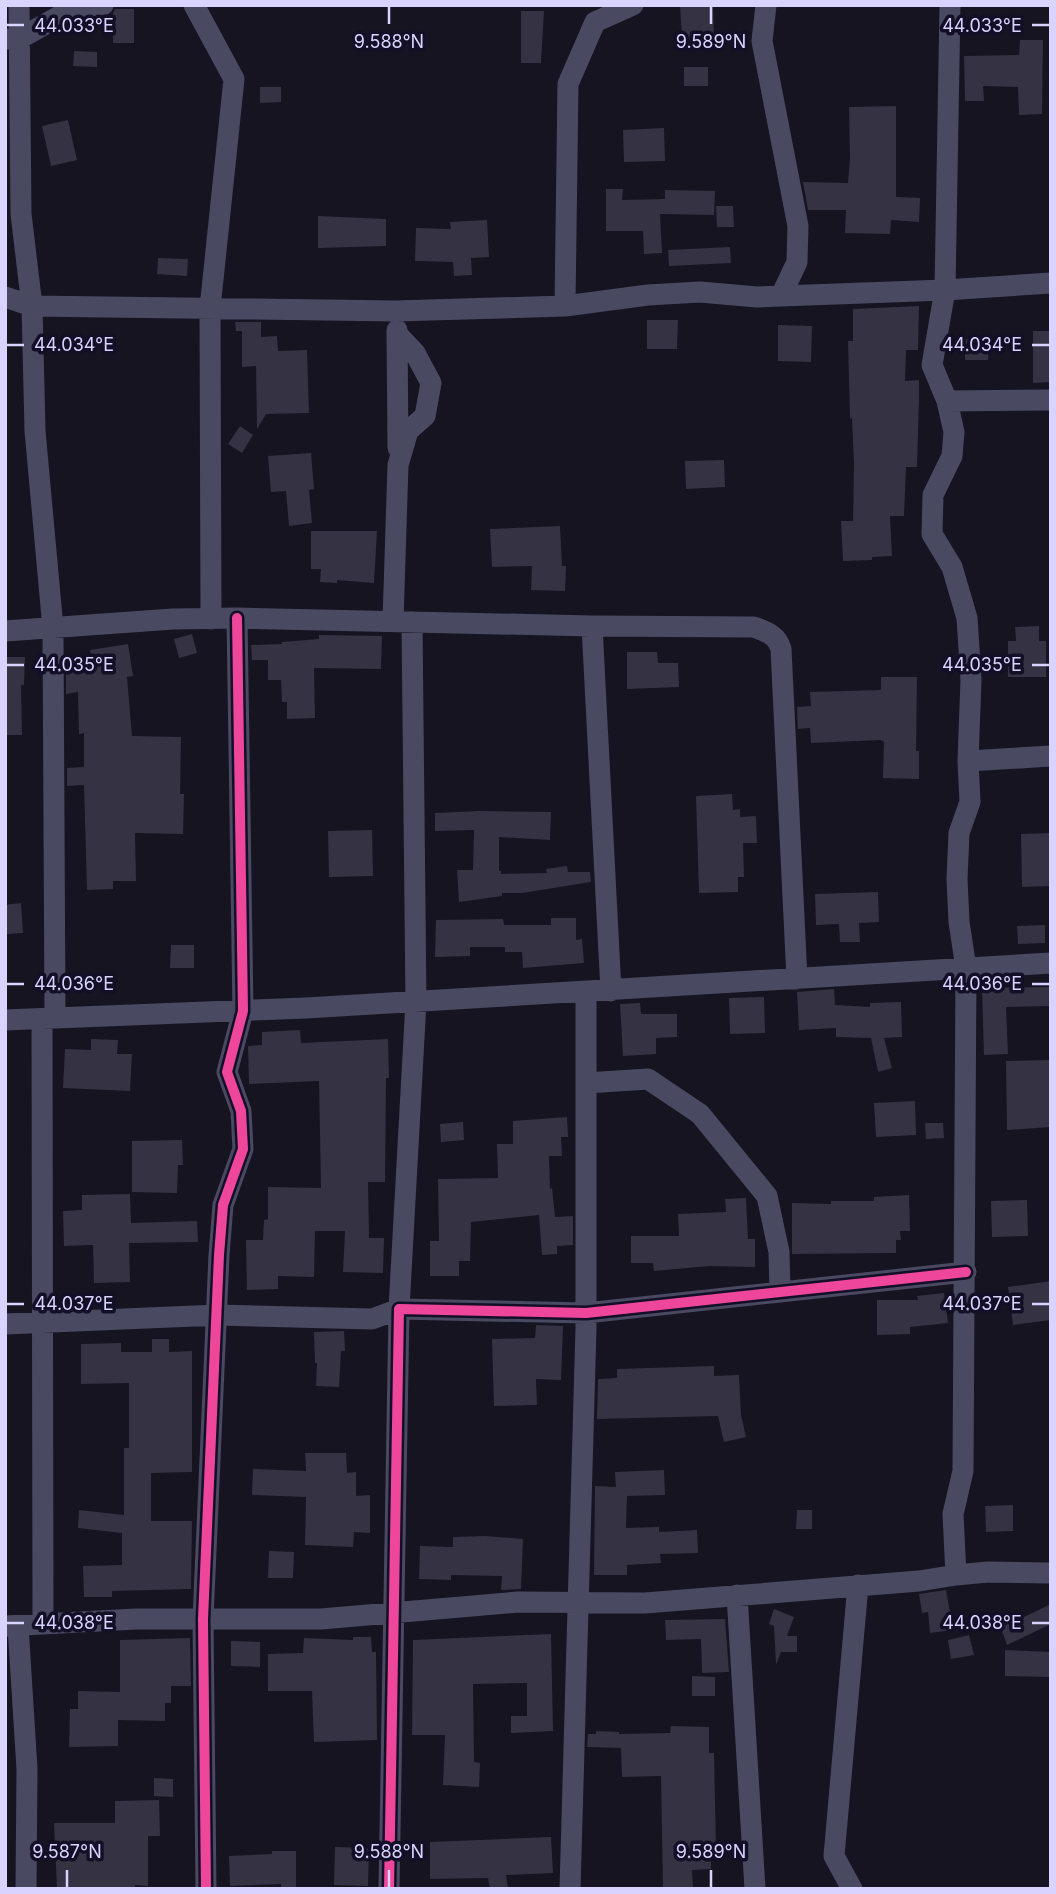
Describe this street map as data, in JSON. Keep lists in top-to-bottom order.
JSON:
{
  "coordinates": [
    "44.033°E",
    "9.588°N",
    "9.589°N",
    "44.034°E",
    "44.035°E",
    "44.036°E",
    "44.037°E",
    "44.038°E",
    "9.587°N"
  ]
}
